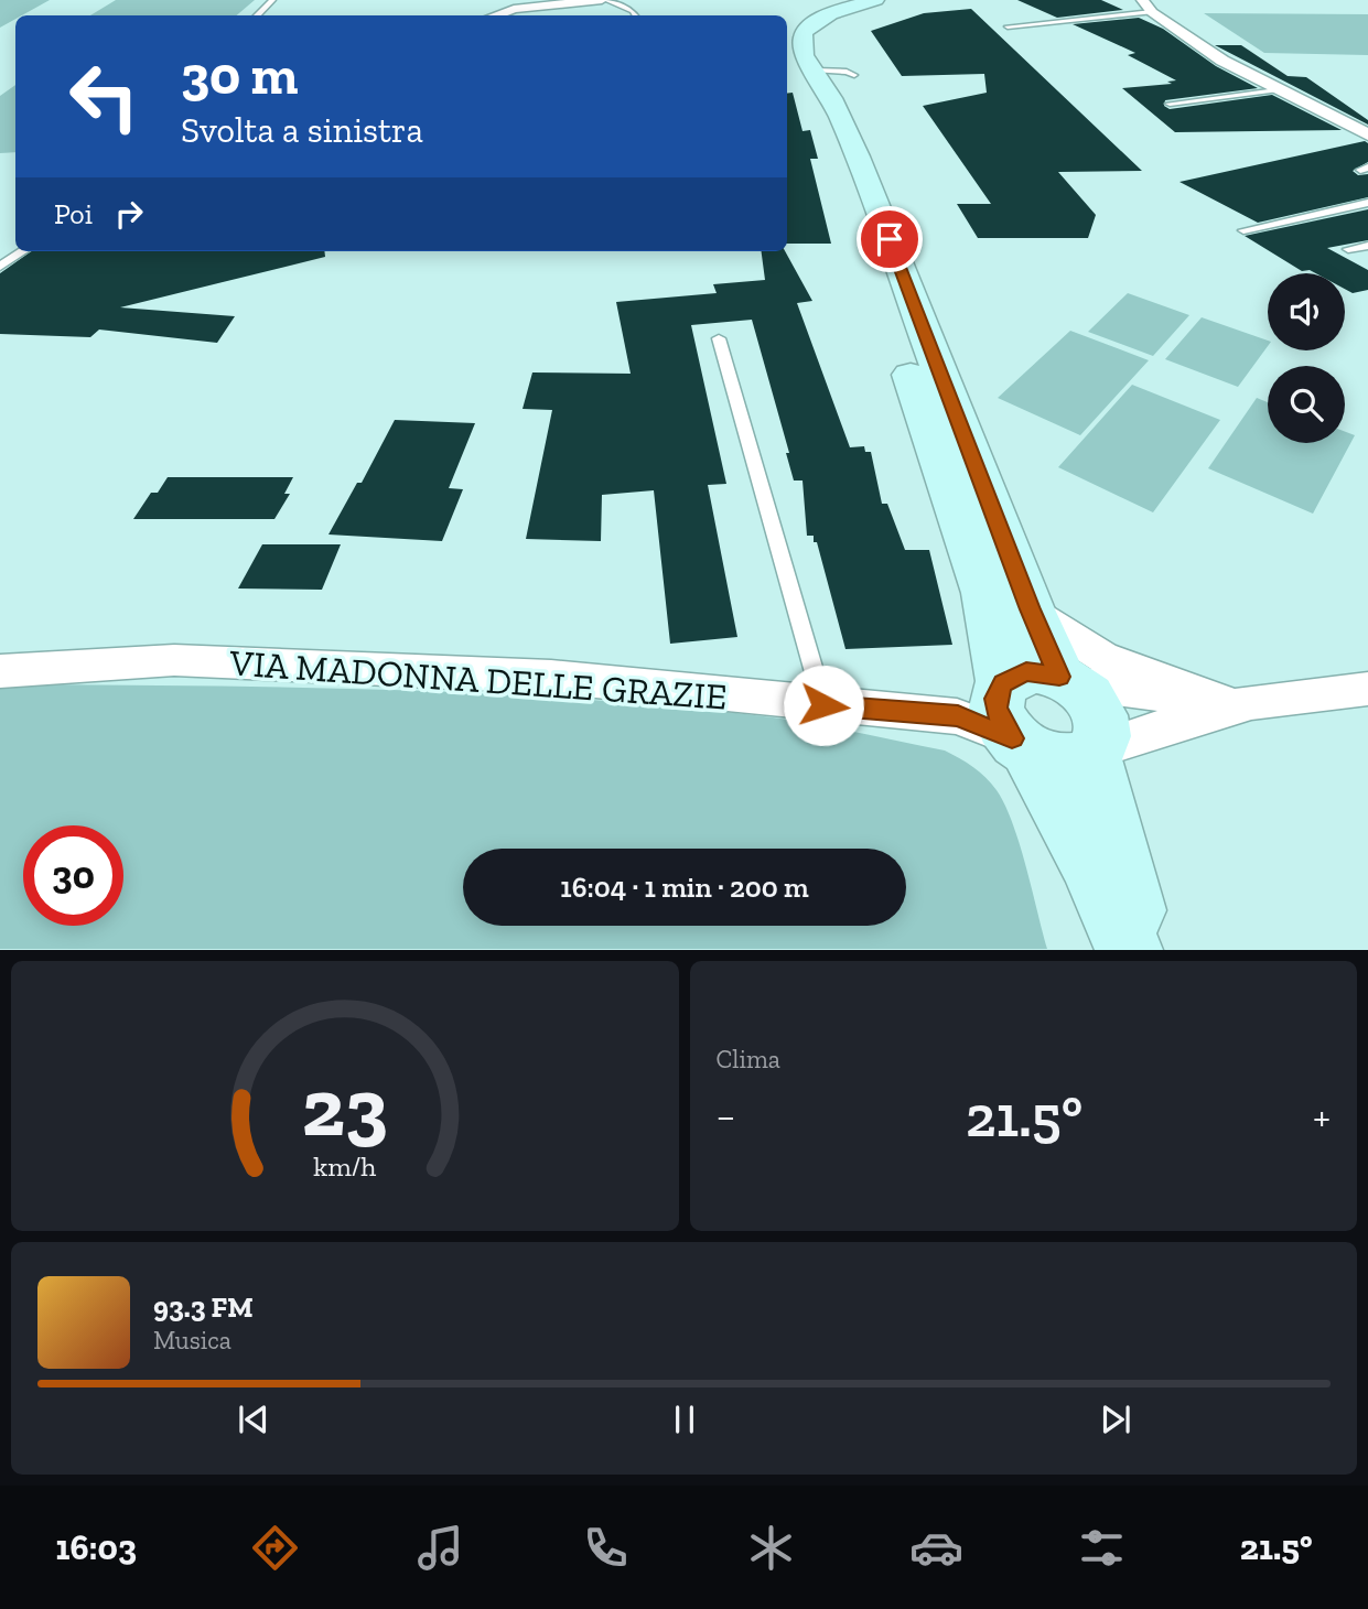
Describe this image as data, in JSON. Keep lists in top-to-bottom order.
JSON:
{
  "streets": {
    "street": ["VIA MADONNA DELLE GRAZIE"]
  },
  "page": {
    "turn": ["30 m", "Svolta a sinistra"],
    "then": "Poi",
    "limit": "30",
    "trip": "16:04 · 1 min · 200 m",
    "tile": "Clima",
    "heat": ["−", "21.5°", "+"],
    "song": ["93.3 FM", "Musica"],
    "tabs": ["16:03", "21.5°"],
    "gauge": ["23", "km/h"]
  }
}
